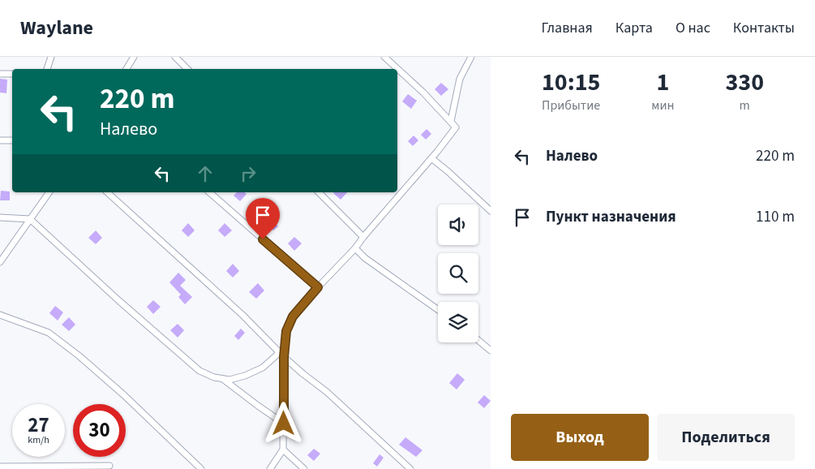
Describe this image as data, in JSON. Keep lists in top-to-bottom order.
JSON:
{
  "page": {
    "header": "Waylane",
    "nav": [
      "Главная",
      "Карта",
      "О нас",
      "Контакты"
    ],
    "eta": [
      "10:15",
      "Прибытие",
      "1",
      "мин",
      "330",
      "m"
    ],
    "turn": ["220 m", "Налево"],
    "list": [
      {
        "name": "Налево",
        "value": "220 m"
      },
      {
        "name": "Пункт назначения",
        "value": "110 m"
      }
    ],
    "speed": "27 km/h",
    "limit": "30",
    "buttons": ["Выход", "Поделиться"]
  }
}
